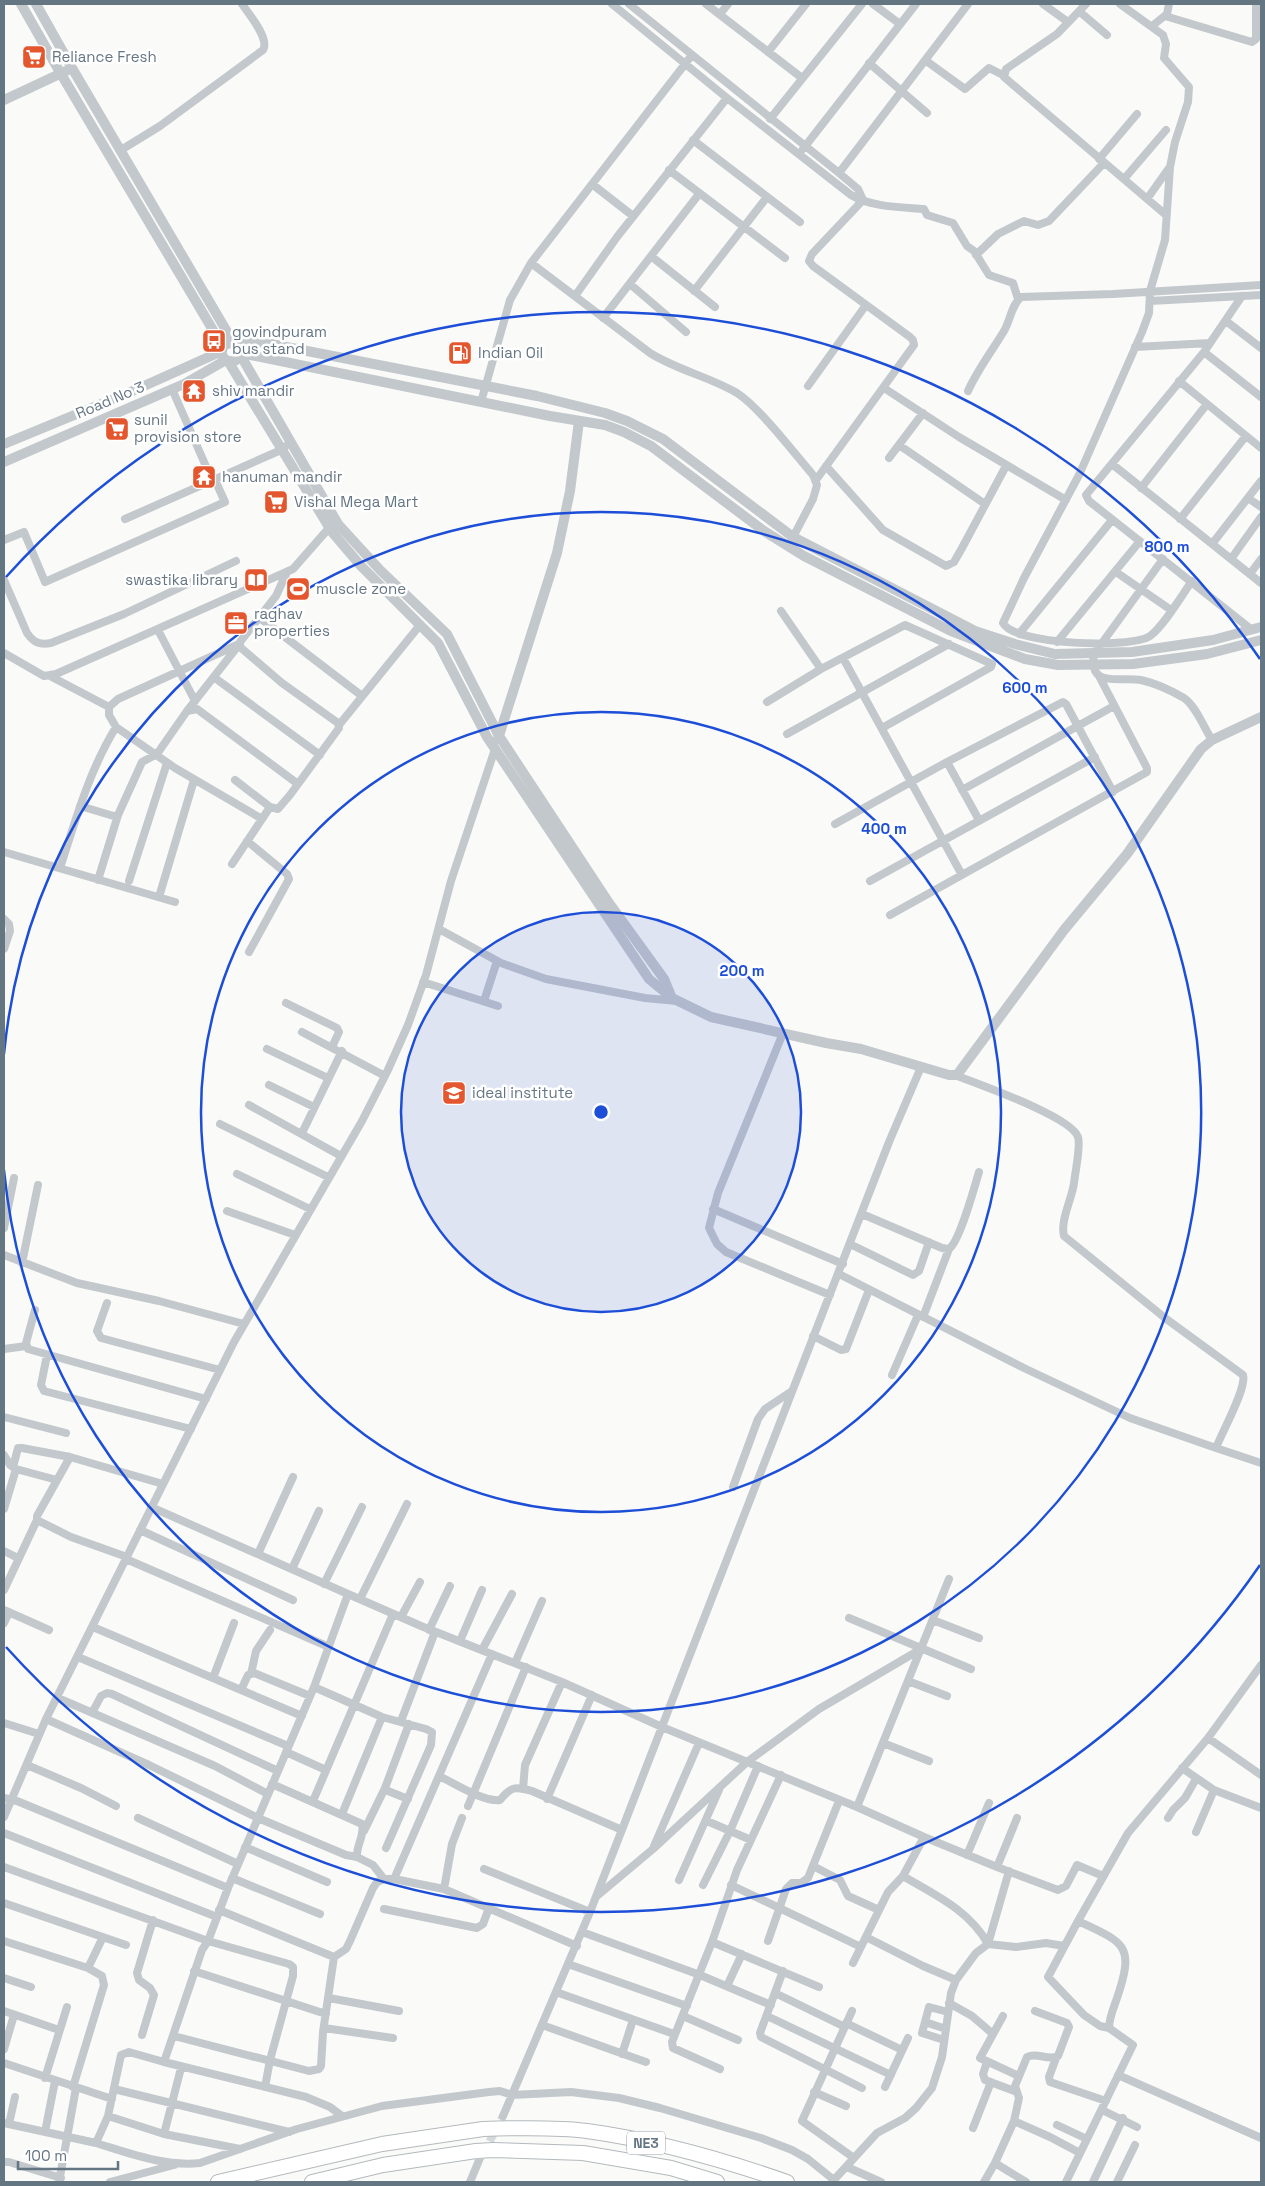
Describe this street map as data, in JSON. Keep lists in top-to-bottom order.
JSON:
{
  "streets": {
    "highway": ["NE3"],
    "street": ["Road No 3"]
  },
  "places": {
    "supermarket": ["Reliance Fresh", "sunil provision store", "Vishal Mega Mart"],
    "bus stop": ["govindpuram bus stand"],
    "fuel station": ["Indian Oil"],
    "temple": ["shiv mandir", "hanuman mandir"],
    "library": ["swastika library"],
    "sports": ["muscle zone"],
    "office": ["raghav properties"],
    "school or university": ["ideal institute"]
  },
  "scale_bar": "100 m",
  "rings": [
    "800 m",
    "600 m",
    "400 m",
    "200 m"
  ]
}
